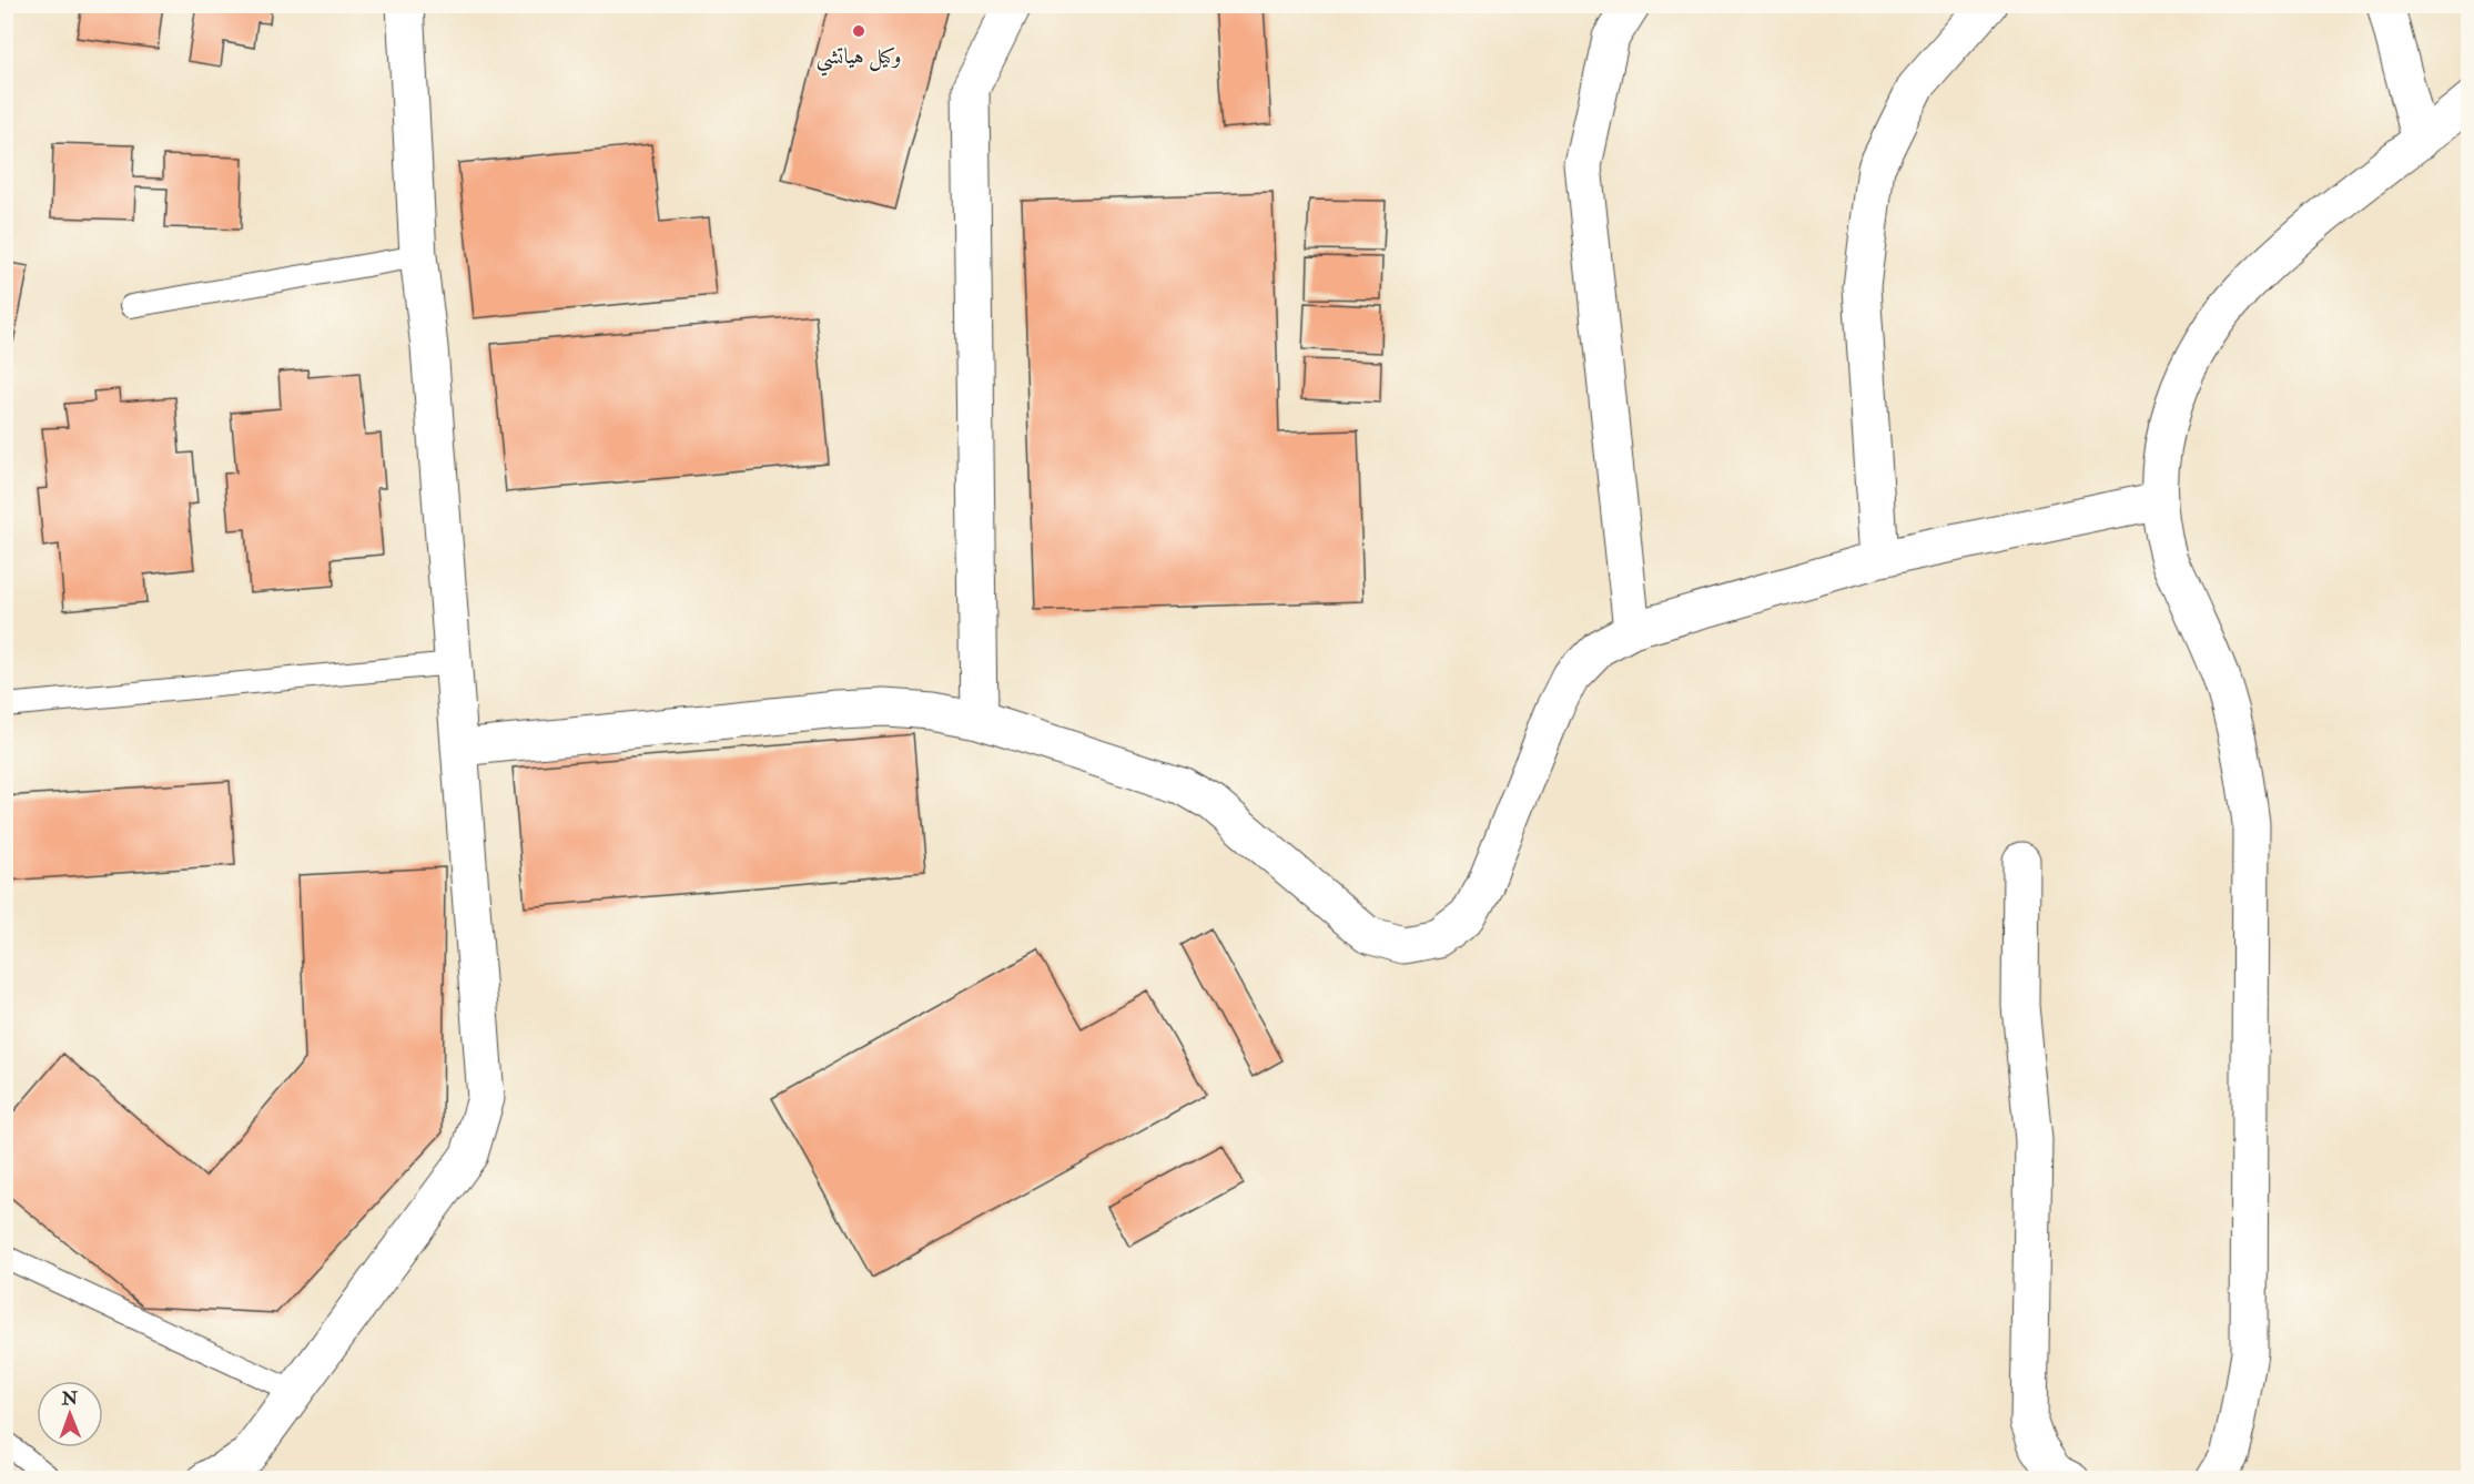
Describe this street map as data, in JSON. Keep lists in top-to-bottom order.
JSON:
{
  "places": ["وكيل هياتشي"],
  "north": "top"
}
